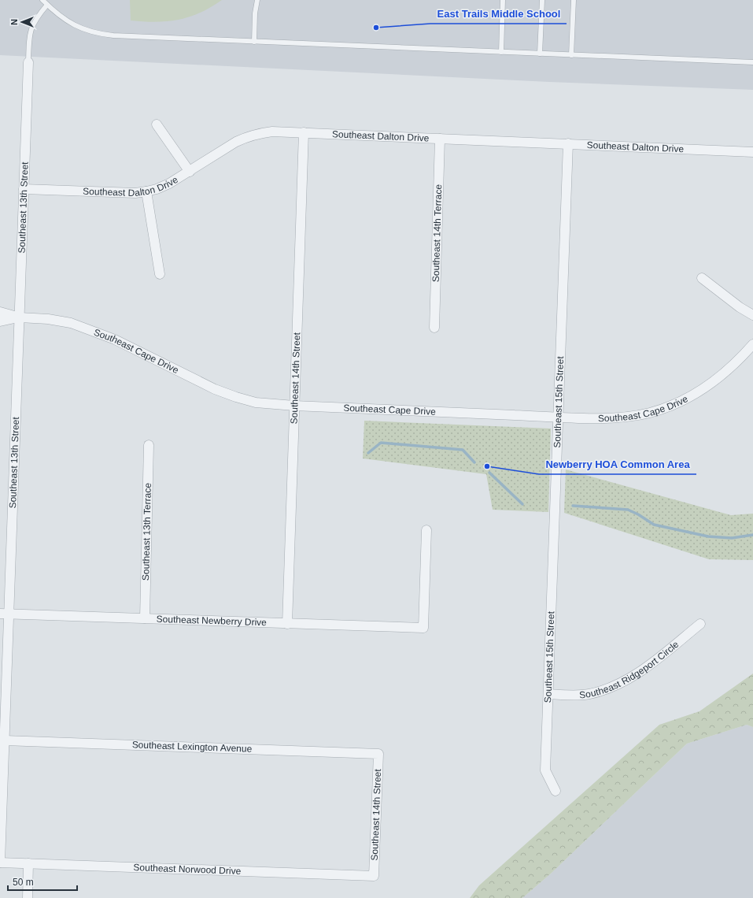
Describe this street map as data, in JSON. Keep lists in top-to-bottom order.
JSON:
{
  "streets": {
    "street": [
      "Southeast Dalton Drive",
      "Southeast 13th Street",
      "Southeast 14th Terrace",
      "Southeast Cape Drive",
      "Southeast 14th Street",
      "Southeast 15th Street",
      "Southeast 13th Terrace",
      "Southeast Newberry Drive",
      "Southeast Ridgeport Circle",
      "Southeast Lexington Avenue",
      "Southeast Norwood Drive"
    ]
  },
  "crossings": [
    ["Southeast Dalton Drive", "Southeast 13th Street"],
    ["Southeast Dalton Drive", "Southeast 14th Terrace"],
    ["Southeast Dalton Drive", "Southeast 14th Street"],
    ["Southeast Dalton Drive", "Southeast 15th Street"],
    ["Southeast 13th Street", "Southeast Cape Drive"],
    ["Southeast 13th Street", "Southeast Newberry Drive"],
    ["Southeast 13th Street", "Southeast Lexington Avenue"],
    ["Southeast 13th Street", "Southeast Norwood Drive"],
    ["Southeast Cape Drive", "Southeast 14th Street"],
    ["Southeast Cape Drive", "Southeast 15th Street"],
    ["Southeast 14th Street", "Southeast Newberry Drive"],
    ["Southeast 14th Street", "Southeast Lexington Avenue"],
    ["Southeast 14th Street", "Southeast Norwood Drive"],
    ["Southeast 15th Street", "Southeast Ridgeport Circle"],
    ["Southeast 13th Terrace", "Southeast Newberry Drive"]
  ],
  "places": ["East Trails Middle School", "Newberry HOA Common Area"],
  "scale_bar": "50 m",
  "north": "left"
}
